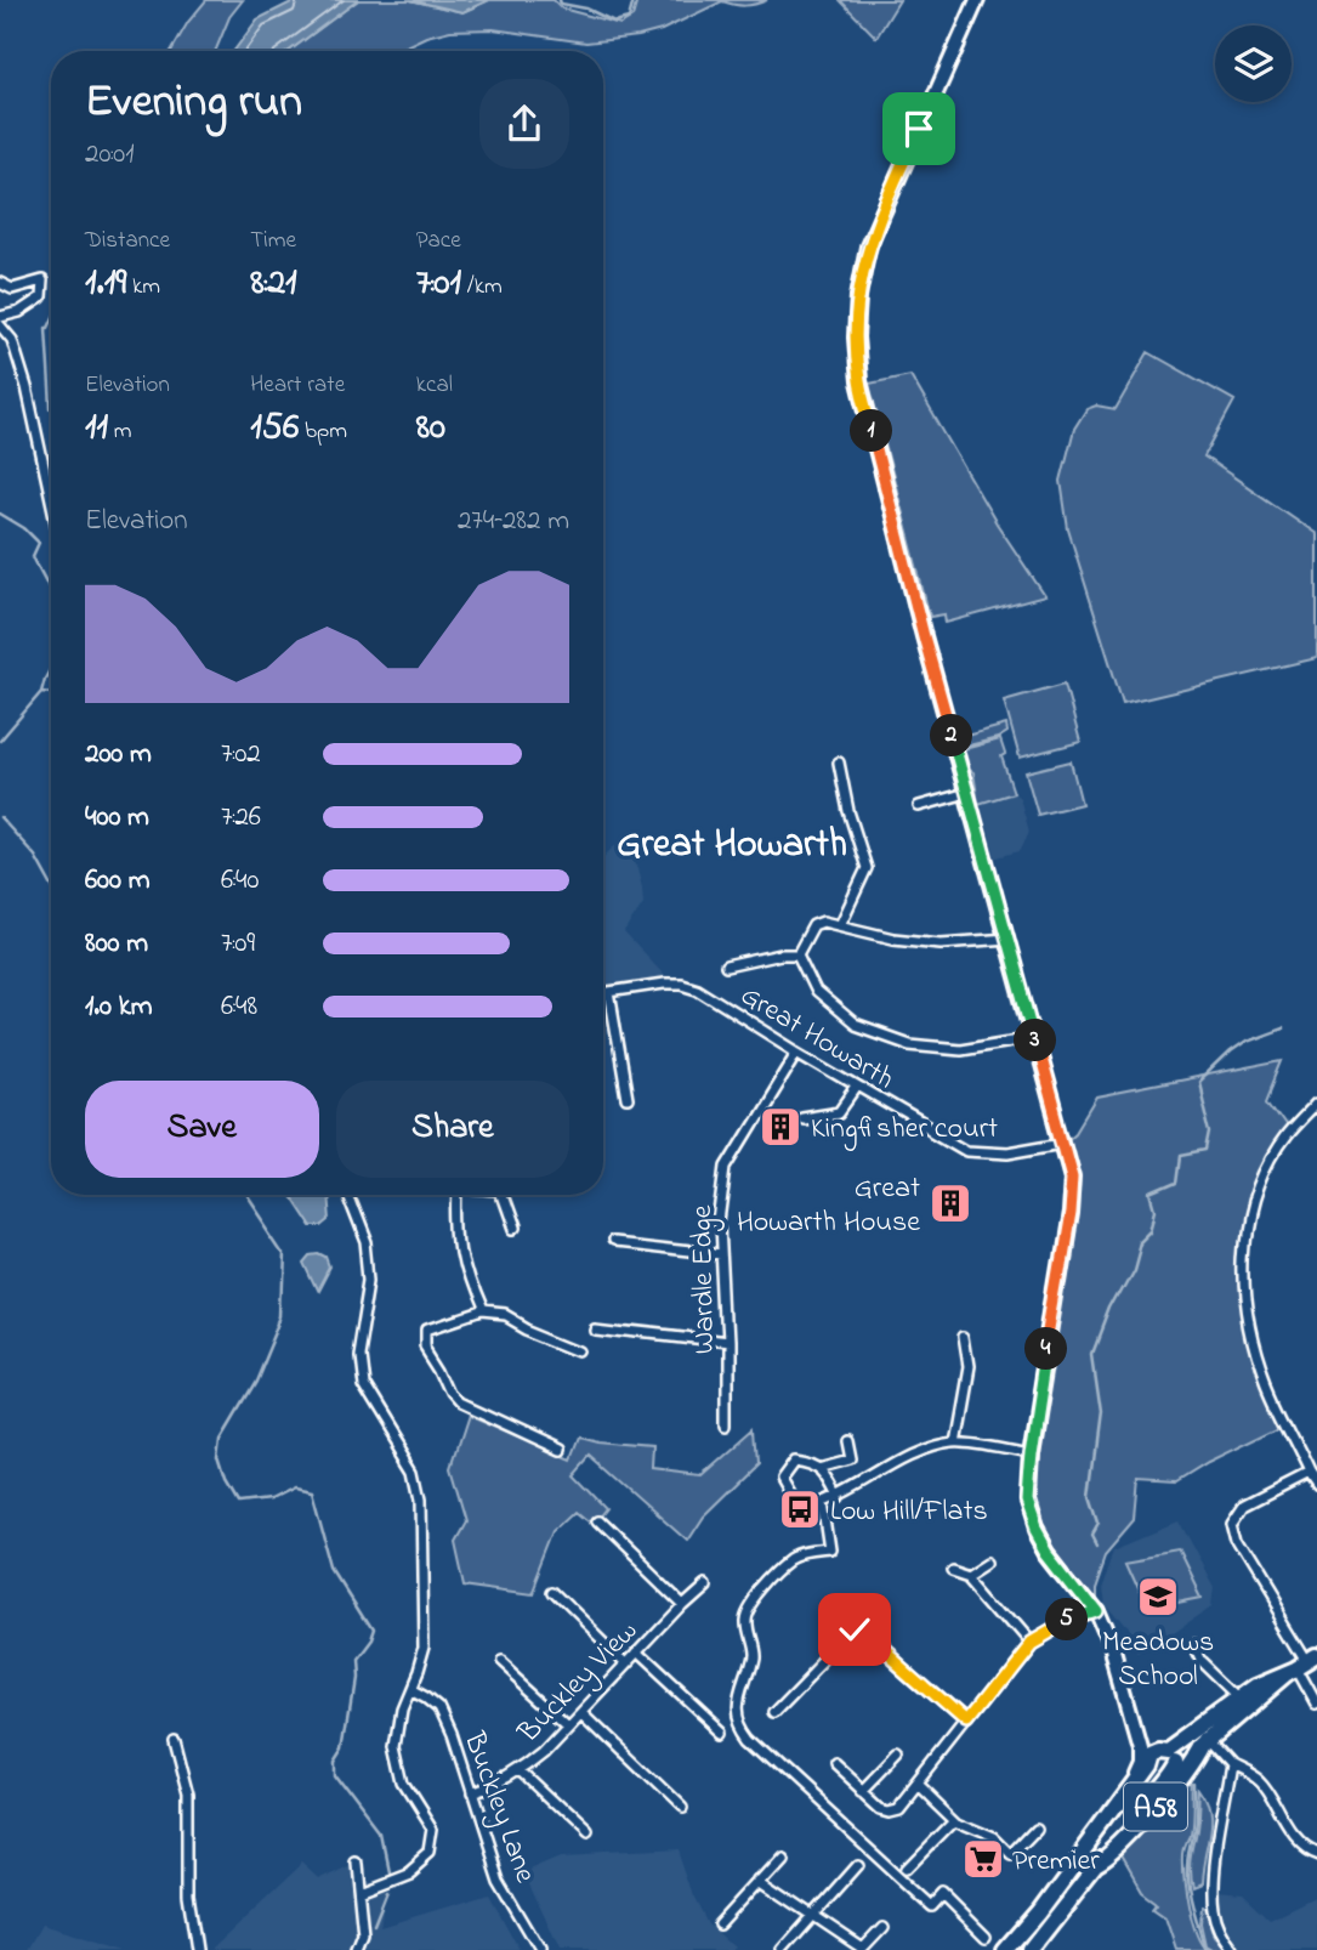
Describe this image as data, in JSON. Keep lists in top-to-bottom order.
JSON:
{
  "streets": {
    "highway": ["A58"],
    "street": [
      "Great Howarth",
      "Wardle Edge",
      "Buckley View",
      "Buckley Lane"
    ]
  },
  "crossings": [
    ["Great Howarth", "Wardle Edge"],
    ["Buckley View", "Buckley Lane"]
  ],
  "districts": ["Great Howarth"],
  "places": {
    "building": ["Kingfisher court", "Great Howarth House"],
    "bus stop": ["Low Hill/Flats"],
    "school or university": ["Meadows School"],
    "supermarket": ["Premier"]
  },
  "page": {
    "heading": ["Evening run", "20:01"],
    "stats": [
      ["Distance", "1.19 km"],
      ["Time", "8:21"],
      ["Pace", "7:01 /km"],
      ["Elevation", "11 m"],
      ["Heart rate", "156 bpm"],
      ["kcal", "80"]
    ],
    "pins": [
      "1",
      "2",
      "3",
      "4",
      "5"
    ],
    "chart": ["Elevation", "274–282 m"],
    "list": [
      {
        "name": "200 m",
        "note": "7:02"
      },
      {
        "name": "400 m",
        "note": "7:26"
      },
      {
        "name": "600 m",
        "note": "6:40"
      },
      {
        "name": "800 m",
        "note": "7:09"
      },
      {
        "name": "1.0 km",
        "note": "6:48"
      }
    ],
    "buttons": ["Save", "Share"]
  }
}
